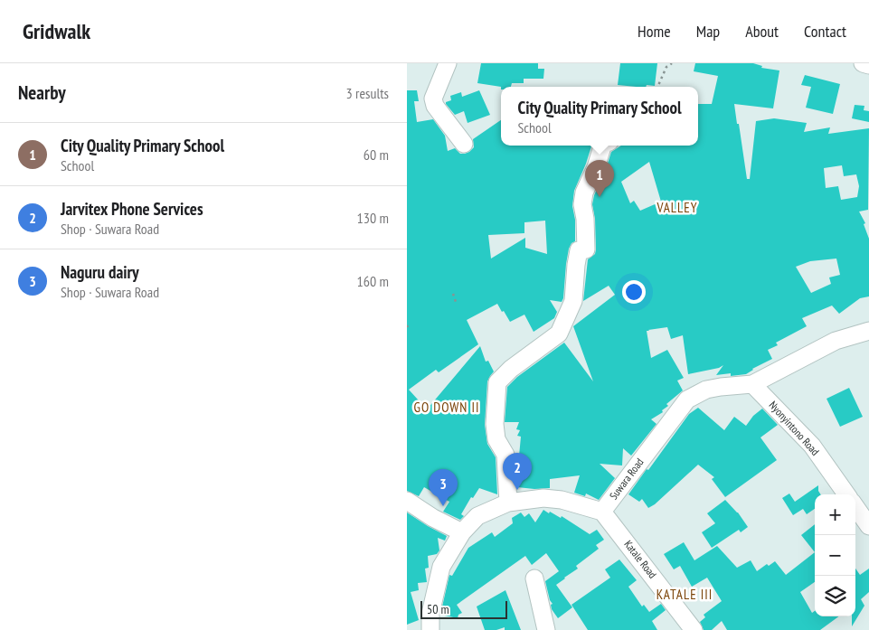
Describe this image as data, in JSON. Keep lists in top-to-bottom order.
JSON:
{
  "streets": {
    "street": ["Nyonyintono Road", "Suwara Road", "Katale Road"]
  },
  "crossings": [
    ["Nyonyintono Road", "Suwara Road"],
    ["Suwara Road", "Katale Road"]
  ],
  "districts": ["VALLEY", "GO DOWN II", "KATALE III"],
  "scale_bar": "50 m",
  "page": {
    "header": "Gridwalk",
    "nav": [
      "Home",
      "Map",
      "About",
      "Contact"
    ],
    "heading": ["Nearby", "3 results"],
    "popup": ["City Quality Primary School", "School"],
    "list": [
      {
        "mark": "1",
        "name": "City Quality Primary School",
        "note": "School",
        "value": "60 m"
      },
      {
        "mark": "2",
        "name": "Jarvitex Phone Services",
        "note": "Shop · Suwara Road",
        "value": "130 m"
      },
      {
        "mark": "3",
        "name": "Naguru dairy",
        "note": "Shop · Suwara Road",
        "value": "160 m"
      }
    ],
    "pins": ["1", "2", "3"],
    "map_buttons": ["+", "−"],
    "scale": "50 m"
  }
}
